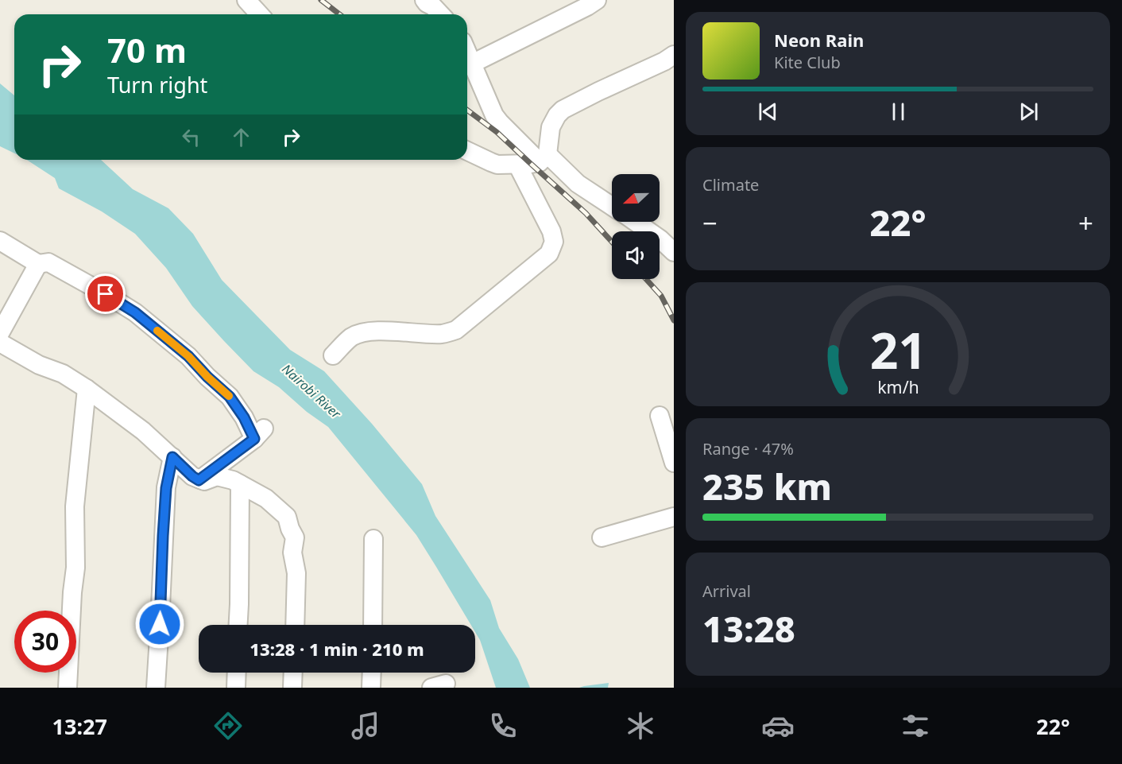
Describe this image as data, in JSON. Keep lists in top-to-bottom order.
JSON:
{
  "water": ["Nairobi River"],
  "north": "left",
  "page": {
    "turn": ["70 m", "Turn right"],
    "song": ["Neon Rain", "Kite Club"],
    "tile": [
      "Climate",
      ["Range · 47%", "235 km"],
      ["Arrival", "13:28"]
    ],
    "heat": ["−", "22°", "+"],
    "limit": "30",
    "trip": "13:28 · 1 min · 210 m",
    "tabs": ["13:27", "22°"],
    "gauge": ["21", "km/h"]
  }
}
